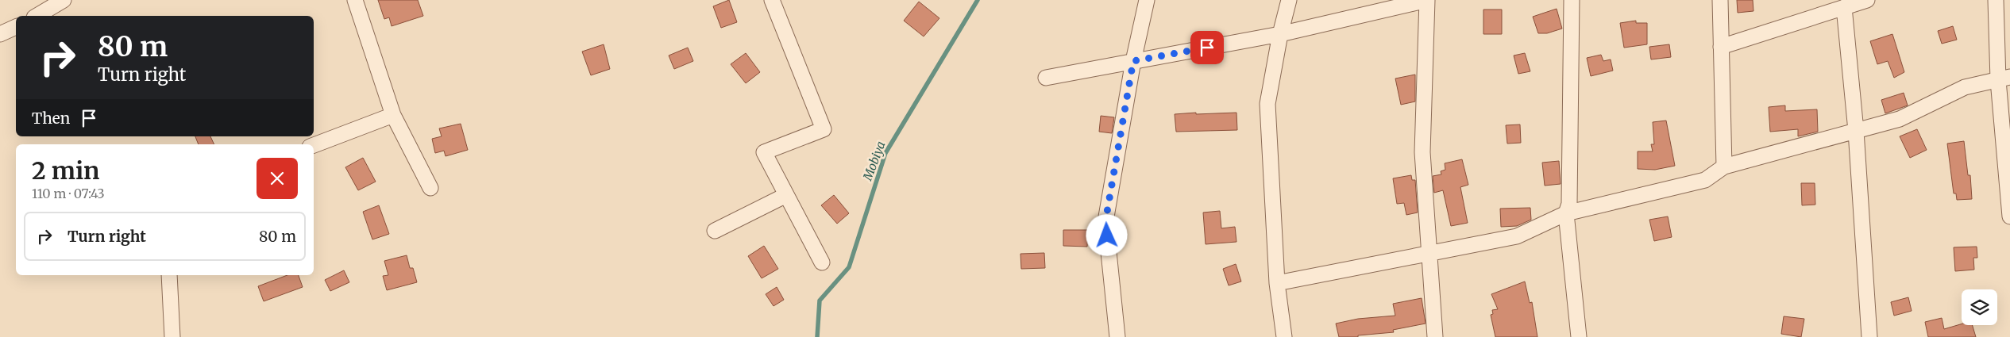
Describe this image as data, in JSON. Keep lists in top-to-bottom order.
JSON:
{
  "water": ["Mobiya"],
  "page": {
    "turn": ["80 m", "Turn right"],
    "then": "Then",
    "heading": ["2 min", "110 m · 07:43"],
    "list": [
      {
        "name": "Turn right",
        "value": "80 m"
      }
    ]
  }
}
